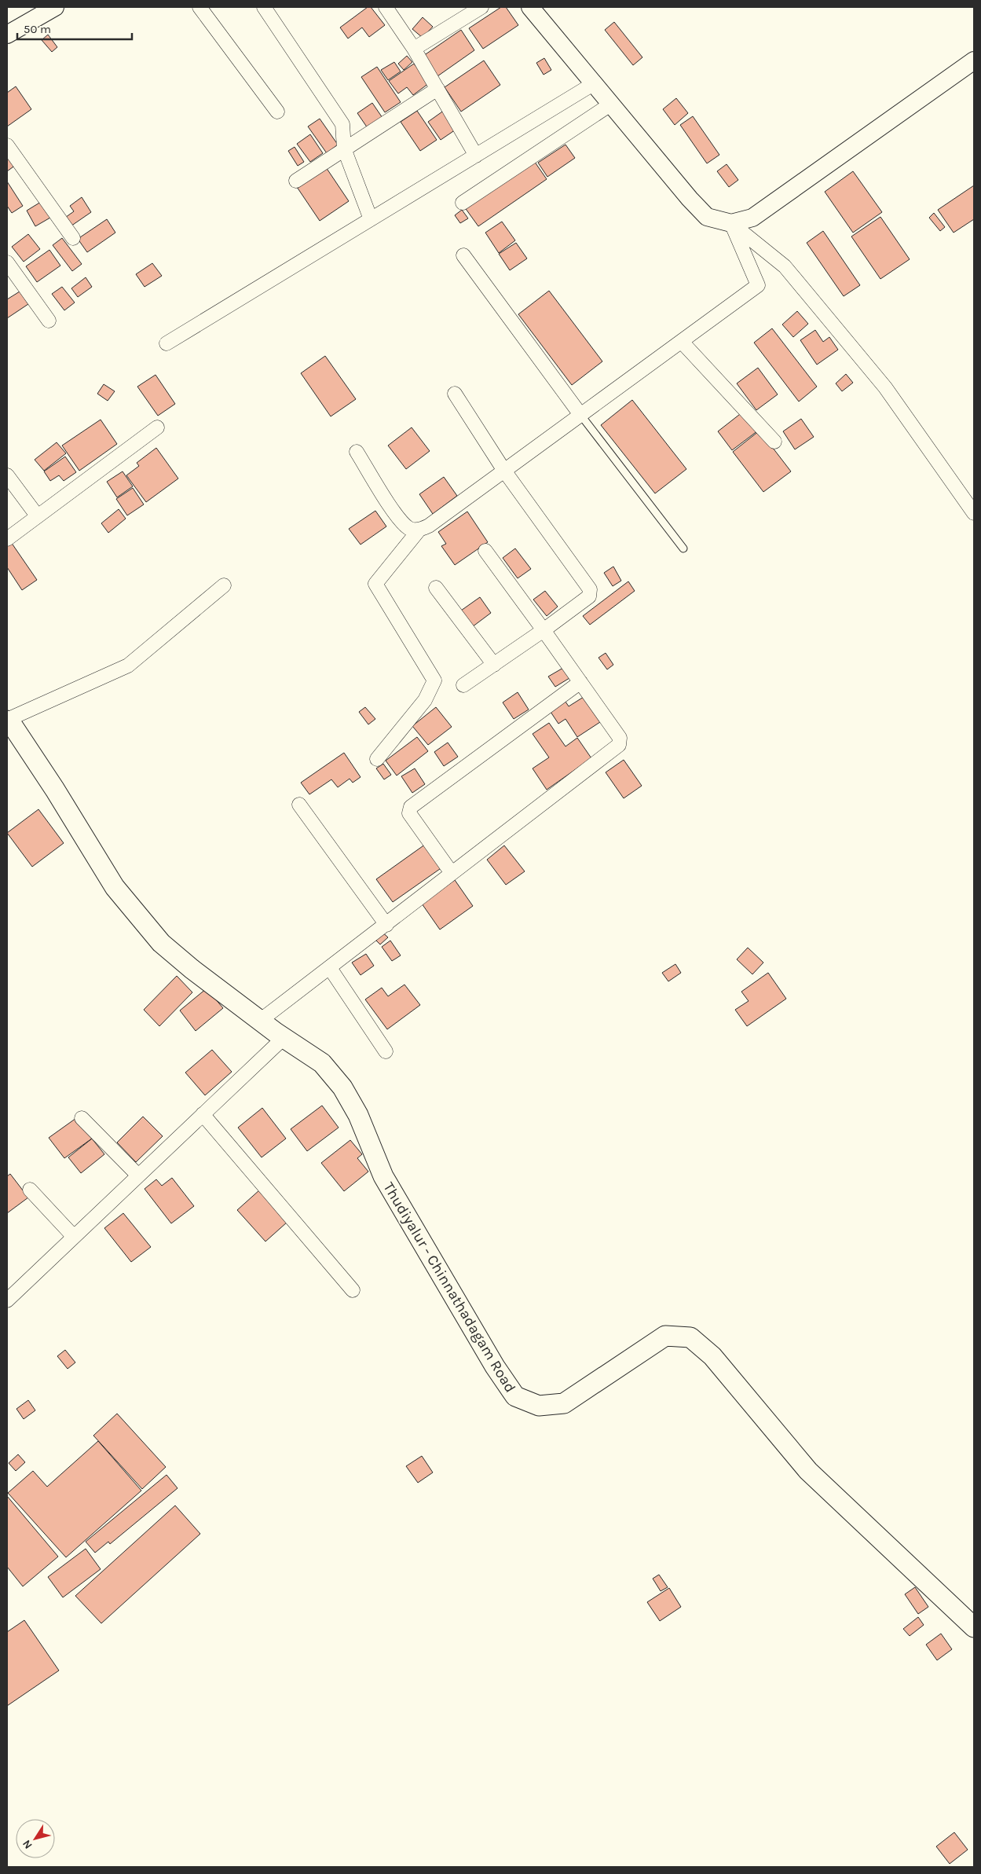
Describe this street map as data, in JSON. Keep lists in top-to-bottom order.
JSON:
{
  "streets": {
    "main road": ["Thudiyalur - Chinnathadagam Road"]
  },
  "scale_bar": "50 m",
  "north": "bottom left"
}
